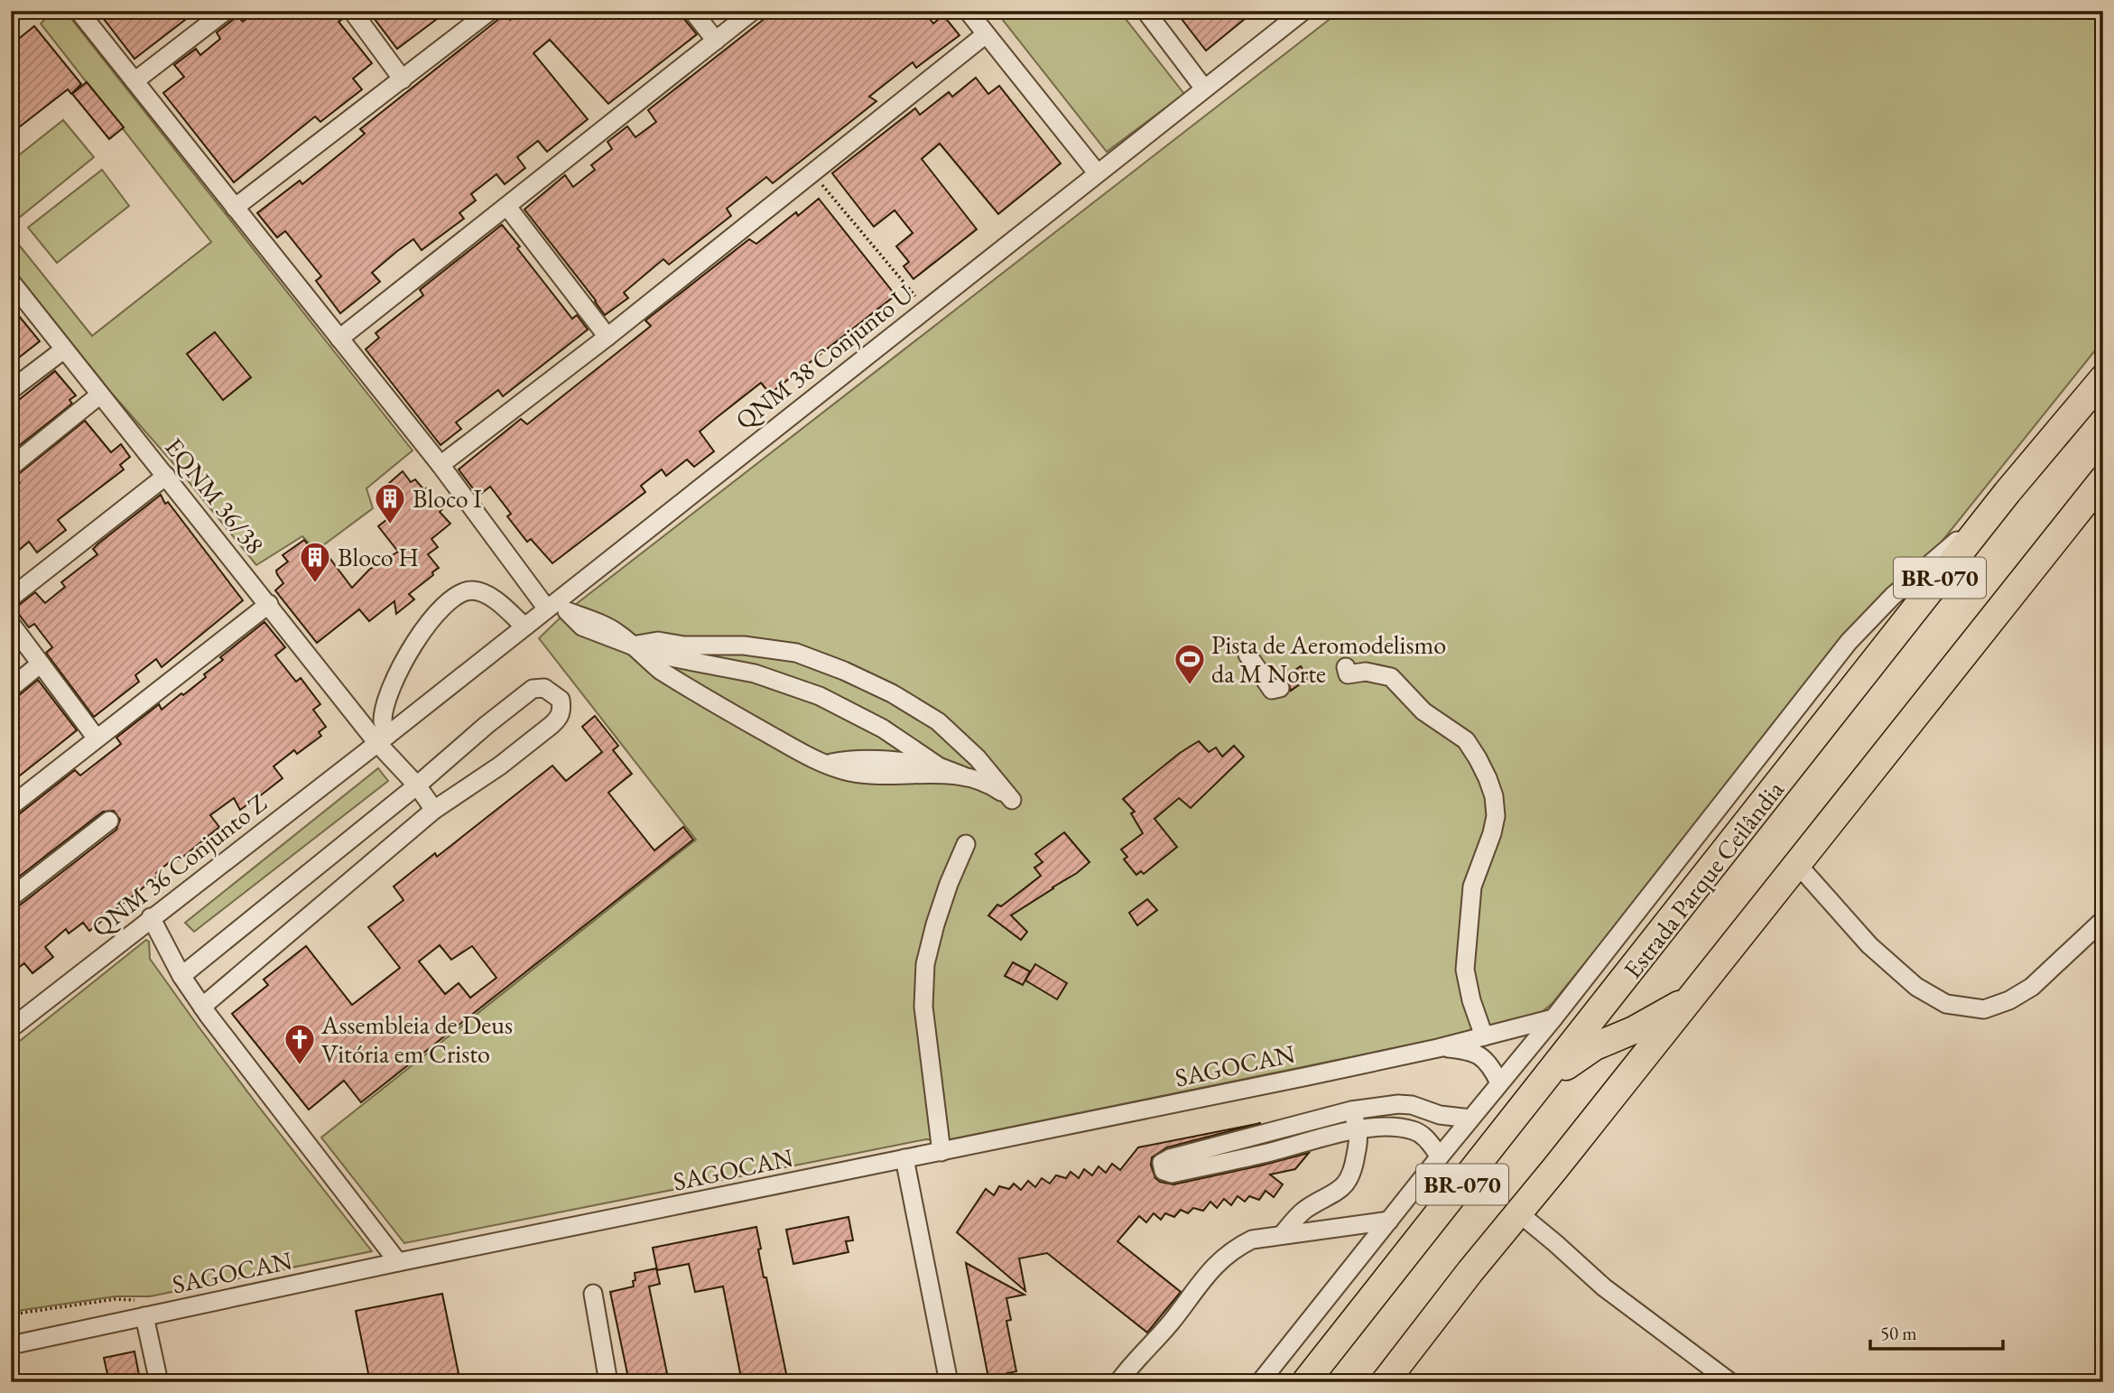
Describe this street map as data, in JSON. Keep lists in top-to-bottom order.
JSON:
{
  "streets": {
    "highway": ["BR-070", "Estrada Parque Ceilândia"],
    "street": [
      "QNM 38 Conjunto U",
      "EQNM 36/38",
      "QNM 36 Conjunto Z",
      "SAGOCAN"
    ]
  },
  "crossings": [
    ["QNM 38 Conjunto U", "EQNM 36/38"],
    ["QNM 38 Conjunto U", "QNM 36 Conjunto Z"],
    ["EQNM 36/38", "QNM 36 Conjunto Z"]
  ],
  "places": {
    "building": ["Bloco I", "Bloco H"],
    "sports": ["Pista de Aeromodelismo da M Norte"],
    "church": ["Assembleia de Deus Vitória em Cristo"]
  },
  "scale_bar": "50 m"
}
